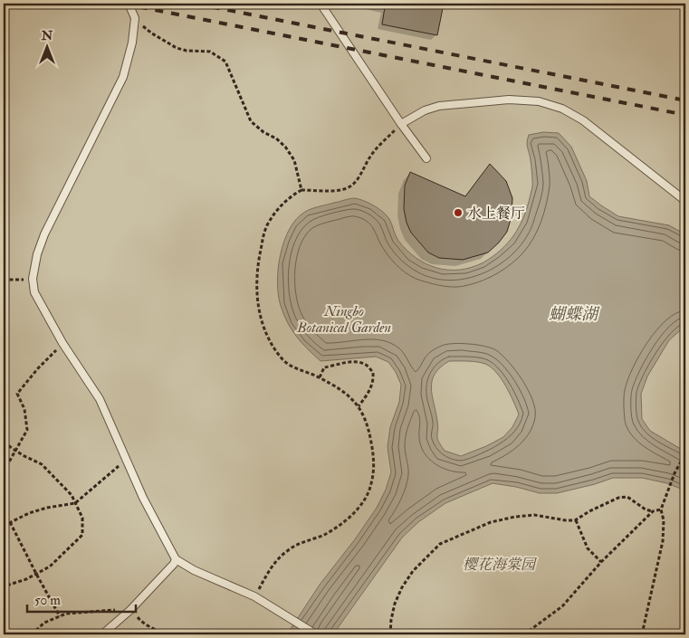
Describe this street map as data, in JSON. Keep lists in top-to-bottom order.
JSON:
{
  "water": ["蝴蝶湖"],
  "parks": ["Ningbo Botanical Garden", "樱花海棠园"],
  "places": ["水上餐厅"],
  "scale_bar": "50 m",
  "north": "top"
}
